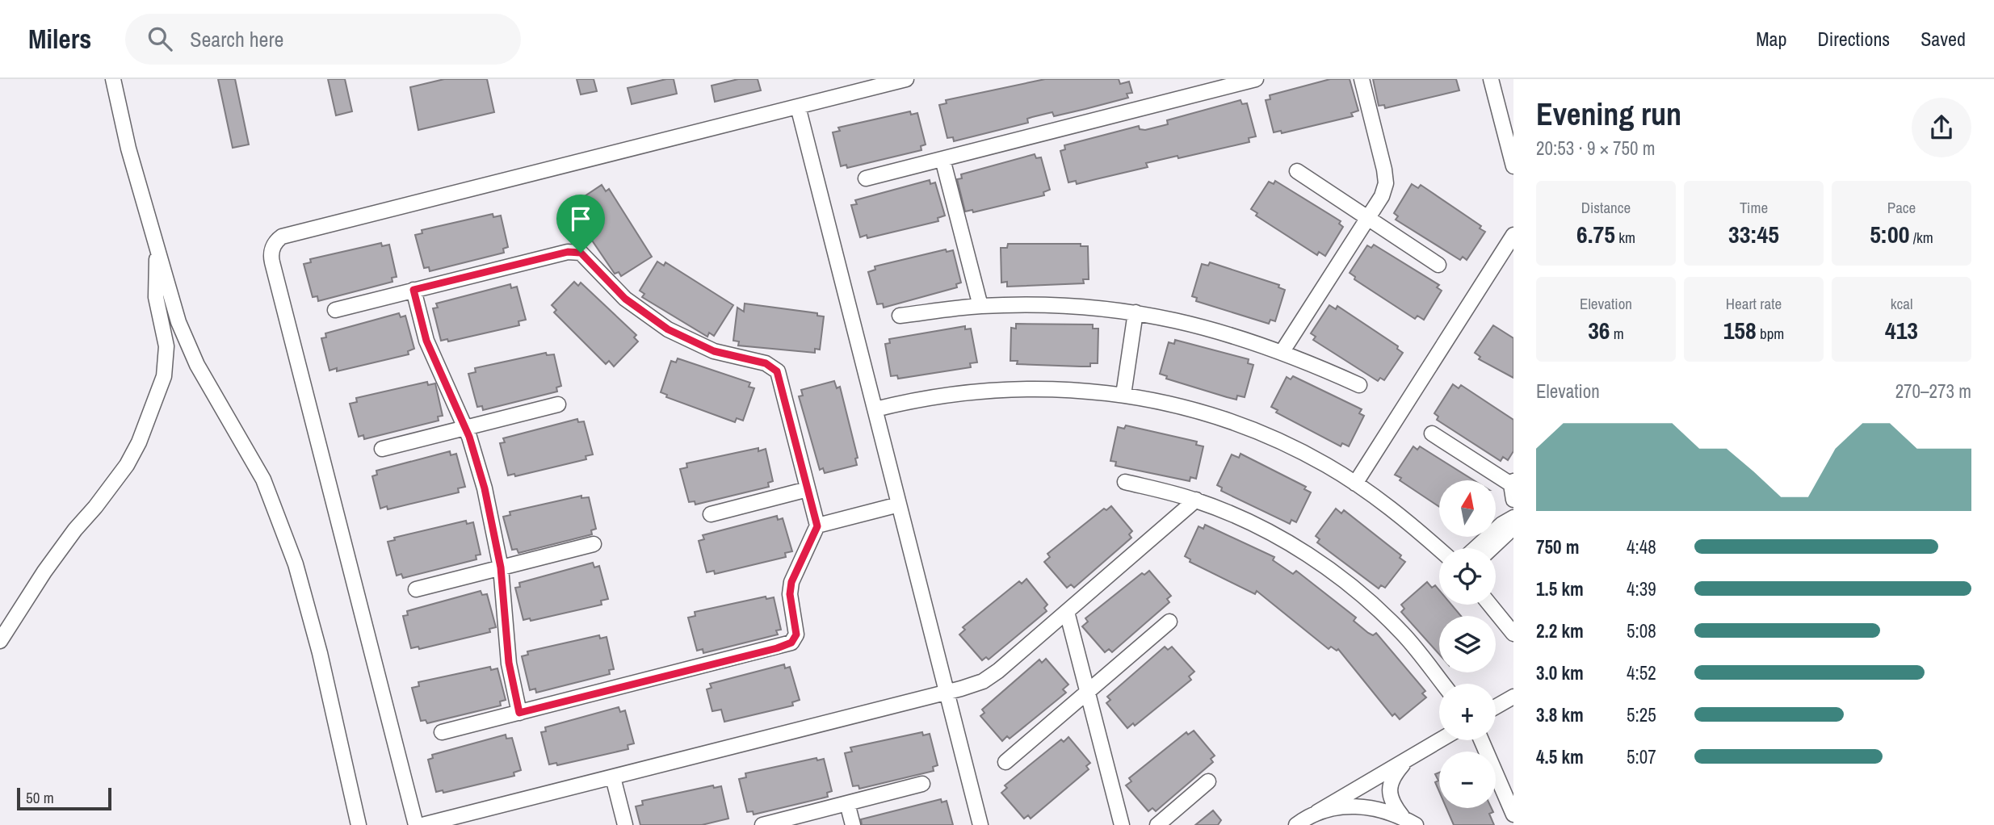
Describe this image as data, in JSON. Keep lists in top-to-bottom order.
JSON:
{
  "scale_bar": "50 m",
  "north": "top",
  "page": {
    "header": "Milers",
    "search": "Search here",
    "nav": ["Map", "Directions", "Saved"],
    "heading": ["Evening run", "20:53 · 9 × 750 m"],
    "stats": [
      ["Distance", "6.75 km"],
      ["Time", "33:45"],
      ["Pace", "5:00 /km"],
      ["Elevation", "36 m"],
      ["Heart rate", "158 bpm"],
      ["kcal", "413"]
    ],
    "chart": ["Elevation", "270–273 m"],
    "map_buttons": ["+", "−"],
    "list": [
      {
        "name": "750 m",
        "note": "4:48"
      },
      {
        "name": "1.5 km",
        "note": "4:39"
      },
      {
        "name": "2.2 km",
        "note": "5:08"
      },
      {
        "name": "3.0 km",
        "note": "4:52"
      },
      {
        "name": "3.8 km",
        "note": "5:25"
      },
      {
        "name": "4.5 km",
        "note": "5:07"
      }
    ],
    "scale": "50 m"
  }
}
